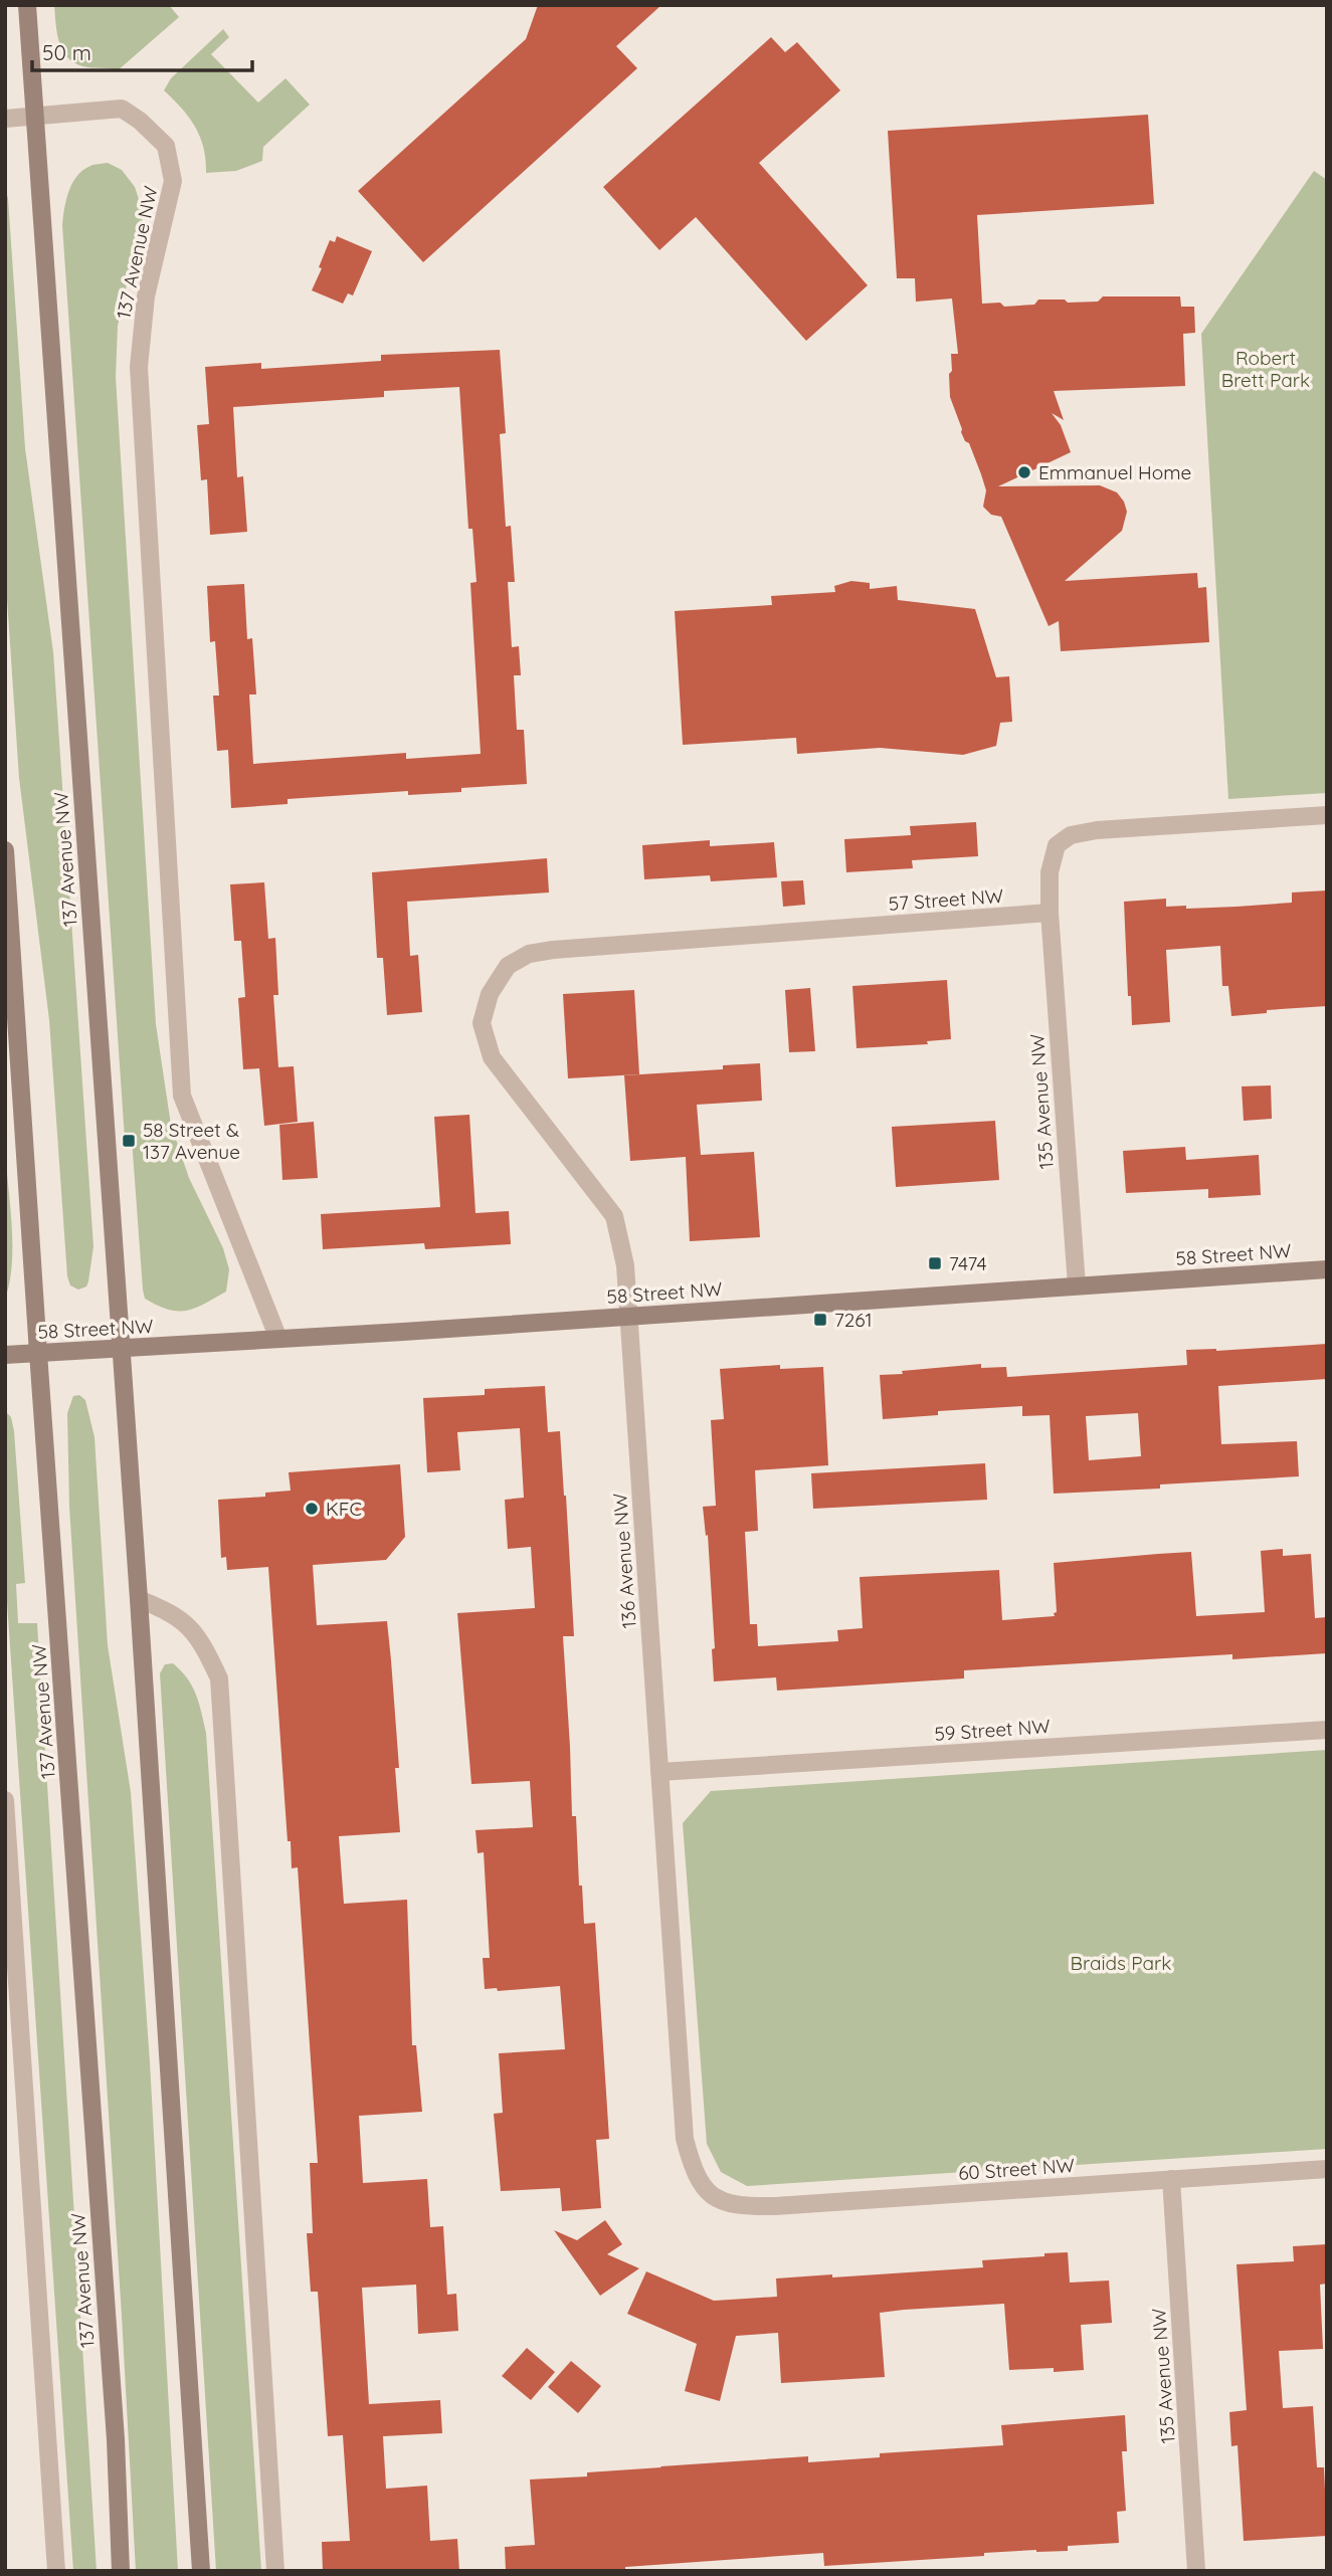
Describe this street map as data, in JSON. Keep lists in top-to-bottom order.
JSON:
{
  "streets": {
    "main road": ["137 Avenue NW", "58 Street NW"],
    "street": [
      "57 Street NW",
      "135 Avenue NW",
      "136 Avenue NW",
      "59 Street NW",
      "60 Street NW"
    ]
  },
  "crossings": [
    ["137 Avenue NW", "58 Street NW"],
    ["57 Street NW", "135 Avenue NW"],
    ["57 Street NW", "136 Avenue NW"],
    ["135 Avenue NW", "58 Street NW"],
    ["135 Avenue NW", "60 Street NW"],
    ["58 Street NW", "136 Avenue NW"],
    ["136 Avenue NW", "59 Street NW"],
    ["136 Avenue NW", "60 Street NW"]
  ],
  "parks": ["Robert Brett Park", "Braids Park"],
  "places": {
    "other": ["Emmanuel Home", "KFC"],
    "transit": ["58 Street & 137 Avenue", "7474", "7261"]
  },
  "scale_bar": "50 m"
}
